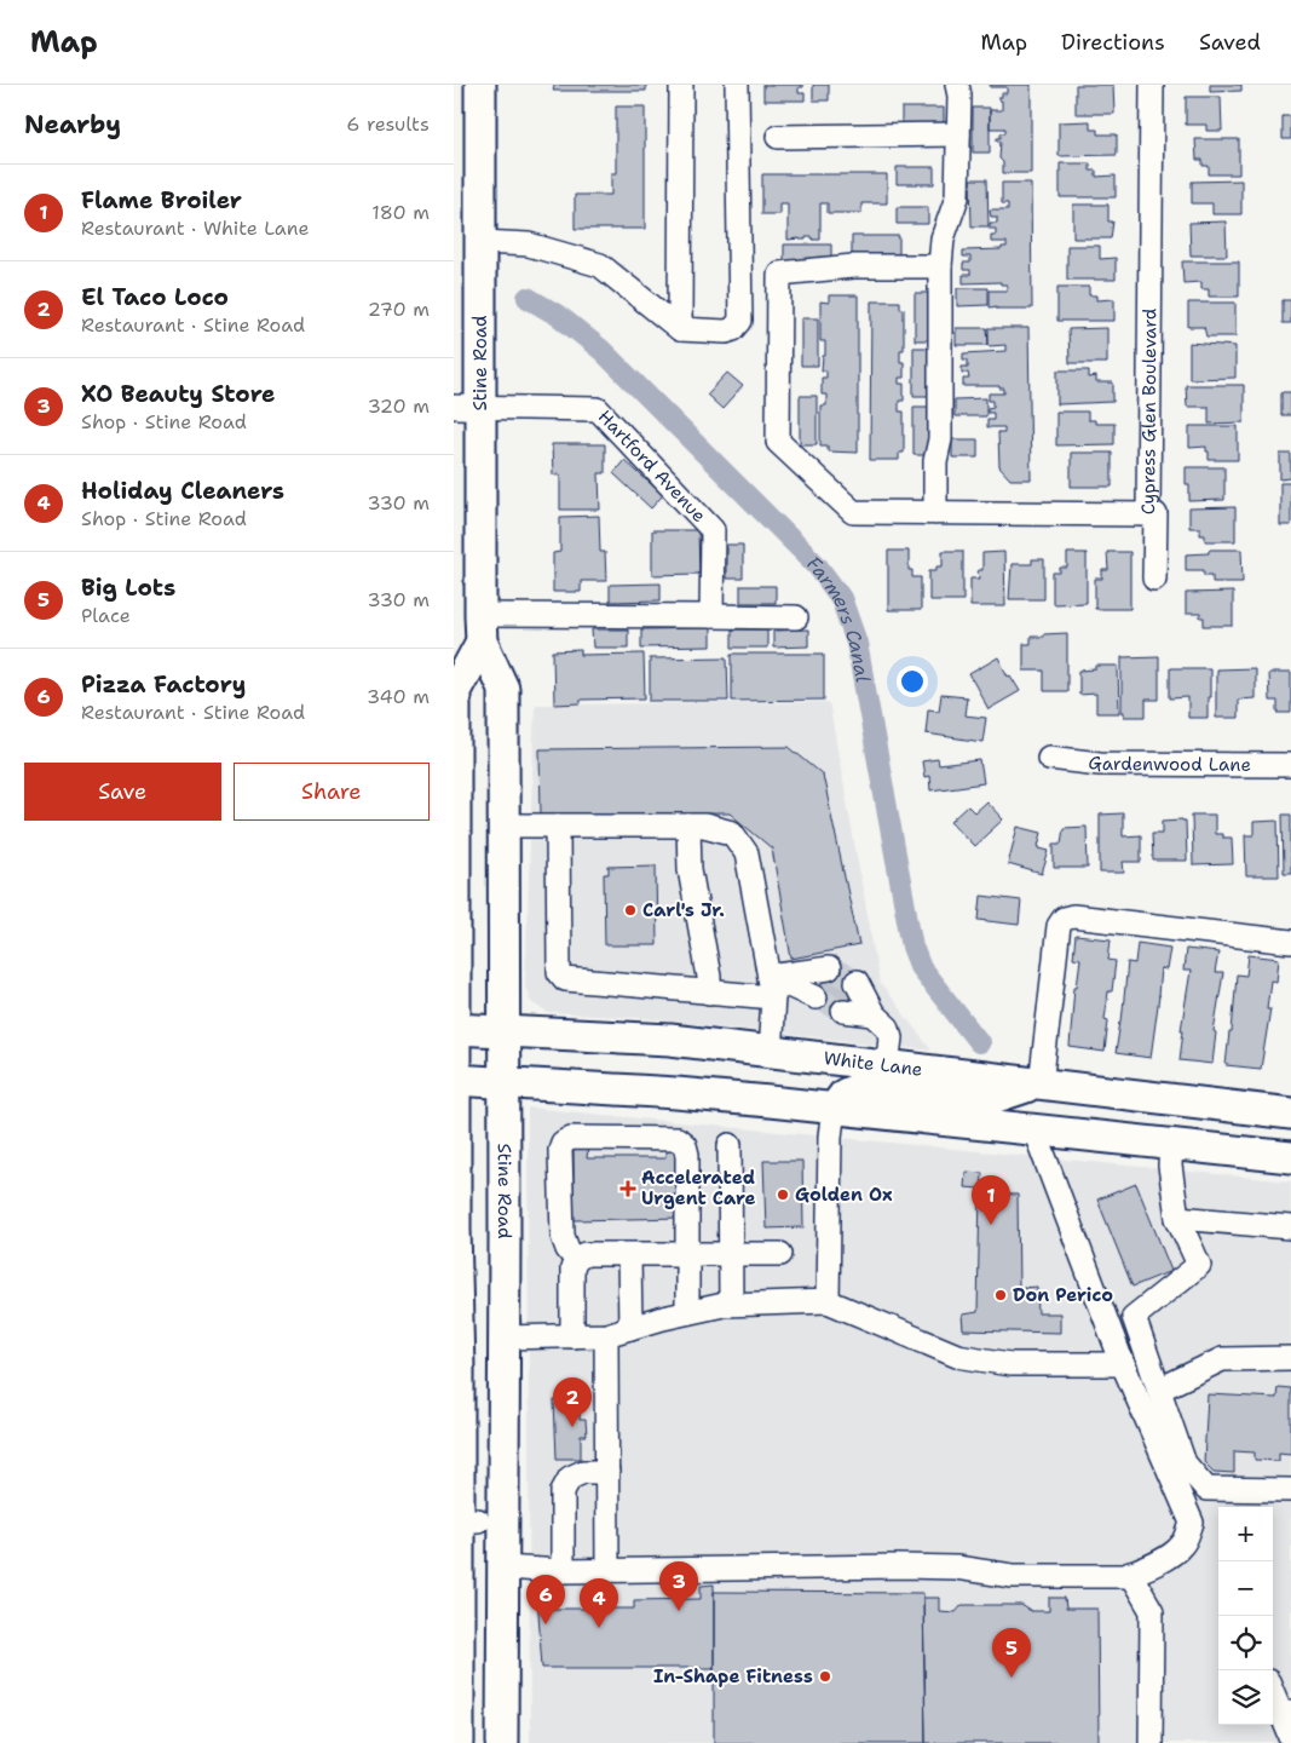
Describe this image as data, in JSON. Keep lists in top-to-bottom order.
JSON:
{
  "streets": {
    "main road": ["Stine Road", "White Lane"],
    "street": ["Cypress Glen Boulevard", "Hartford Avenue", "Gardenwood Lane"]
  },
  "crossings": [
    ["Stine Road", "Hartford Avenue"],
    ["Stine Road", "White Lane"]
  ],
  "water": ["Farmers Canal"],
  "places": {
    "other": [
      "Carl's Jr.",
      "Golden Ox",
      "Don Perico",
      "In-Shape Fitness"
    ],
    "health": ["Accelerated Urgent Care"]
  },
  "page": {
    "header": "Map",
    "nav": ["Map", "Directions", "Saved"],
    "heading": ["Nearby", "6 results"],
    "list": [
      {
        "mark": "1",
        "name": "Flame Broiler",
        "note": "Restaurant · White Lane",
        "value": "180 m"
      },
      {
        "mark": "2",
        "name": "El Taco Loco",
        "note": "Restaurant · Stine Road",
        "value": "270 m"
      },
      {
        "mark": "3",
        "name": "XO Beauty Store",
        "note": "Shop · Stine Road",
        "value": "320 m"
      },
      {
        "mark": "4",
        "name": "Holiday Cleaners",
        "note": "Shop · Stine Road",
        "value": "330 m"
      },
      {
        "mark": "5",
        "name": "Big Lots",
        "note": "Place",
        "value": "330 m"
      },
      {
        "mark": "6",
        "name": "Pizza Factory",
        "note": "Restaurant · Stine Road",
        "value": "340 m"
      }
    ],
    "buttons": ["Save", "Share"],
    "pins": [
      "1",
      "2",
      "3",
      "6",
      "4",
      "5"
    ],
    "map_buttons": ["+", "−"]
  }
}
